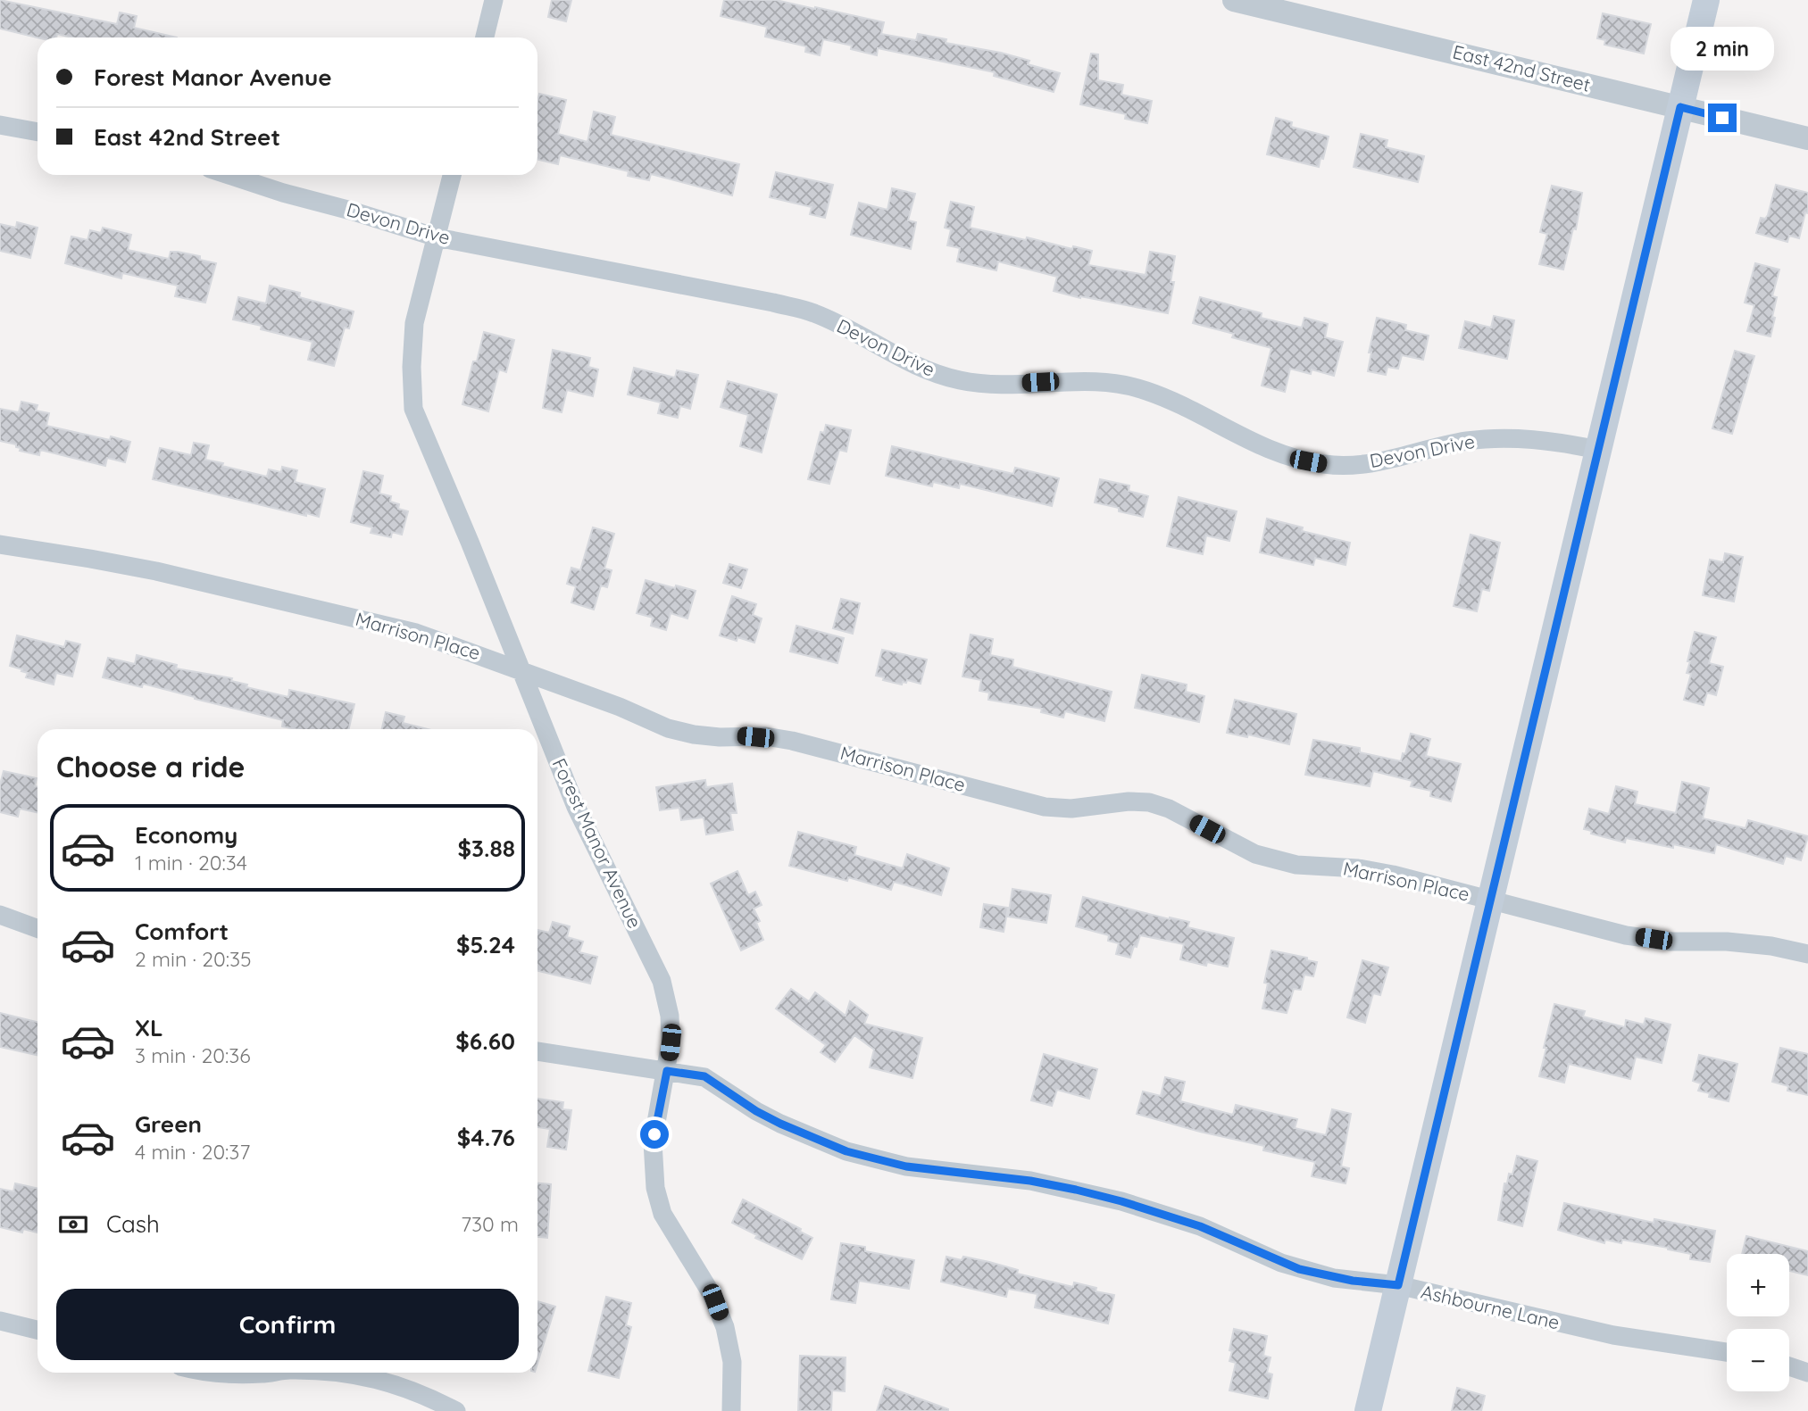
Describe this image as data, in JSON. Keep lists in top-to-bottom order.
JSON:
{
  "streets": {
    "street": [
      "East 42nd Street",
      "Devon Drive",
      "Marrison Place",
      "Forest Manor Avenue",
      "Ashbourne Lane"
    ]
  },
  "crossings": [
    ["Devon Drive", "Forest Manor Avenue"],
    ["Marrison Place", "Forest Manor Avenue"],
    ["Forest Manor Avenue", "Ashbourne Lane"]
  ],
  "page": {
    "bubble": "2 min",
    "banner": ["Forest Manor Avenue", "East 42nd Street"],
    "heading": "Choose a ride",
    "list": [
      {
        "name": "Economy",
        "note": "1 min · 20:34",
        "value": "$3.88"
      },
      {
        "name": "Comfort",
        "note": "2 min · 20:35",
        "value": "$5.24"
      },
      {
        "name": "XL",
        "note": "3 min · 20:36",
        "value": "$6.60"
      },
      {
        "name": "Green",
        "note": "4 min · 20:37",
        "value": "$4.76"
      }
    ],
    "pay": ["Cash", "730 m"],
    "map_buttons": ["+", "−"],
    "buttons": "Confirm"
  }
}
